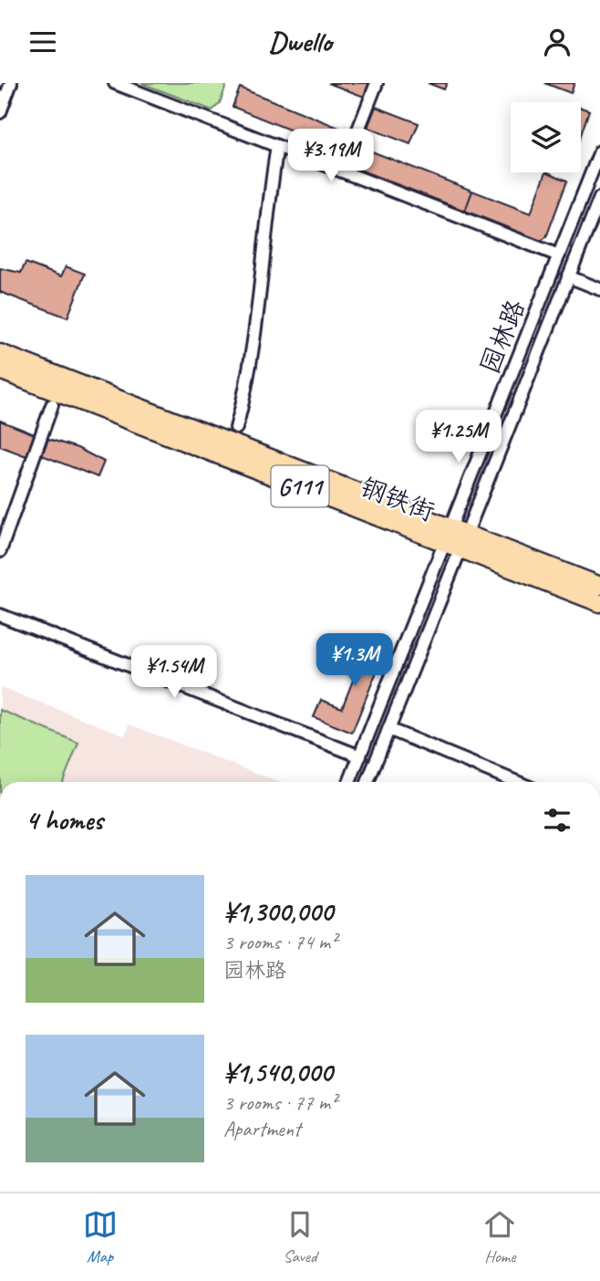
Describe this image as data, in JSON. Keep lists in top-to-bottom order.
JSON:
{
  "streets": {
    "highway": ["G111", "钢铁街"],
    "street": ["园林路"]
  },
  "crossings": [
    ["园林路", "钢铁街"]
  ],
  "page": {
    "header": "Dwello",
    "price": [
      "¥3.19M",
      "¥1.25M",
      "¥1.3M",
      "¥1.54M"
    ],
    "heading": "4 homes",
    "list": [
      {
        "name": "¥1,300,000",
        "note": "3 rooms · 74 m² · 园林路"
      },
      {
        "name": "¥1,540,000",
        "note": "3 rooms · 77 m² · Apartment"
      }
    ],
    "tabs": ["Map", "Saved", "Home"]
  }
}
